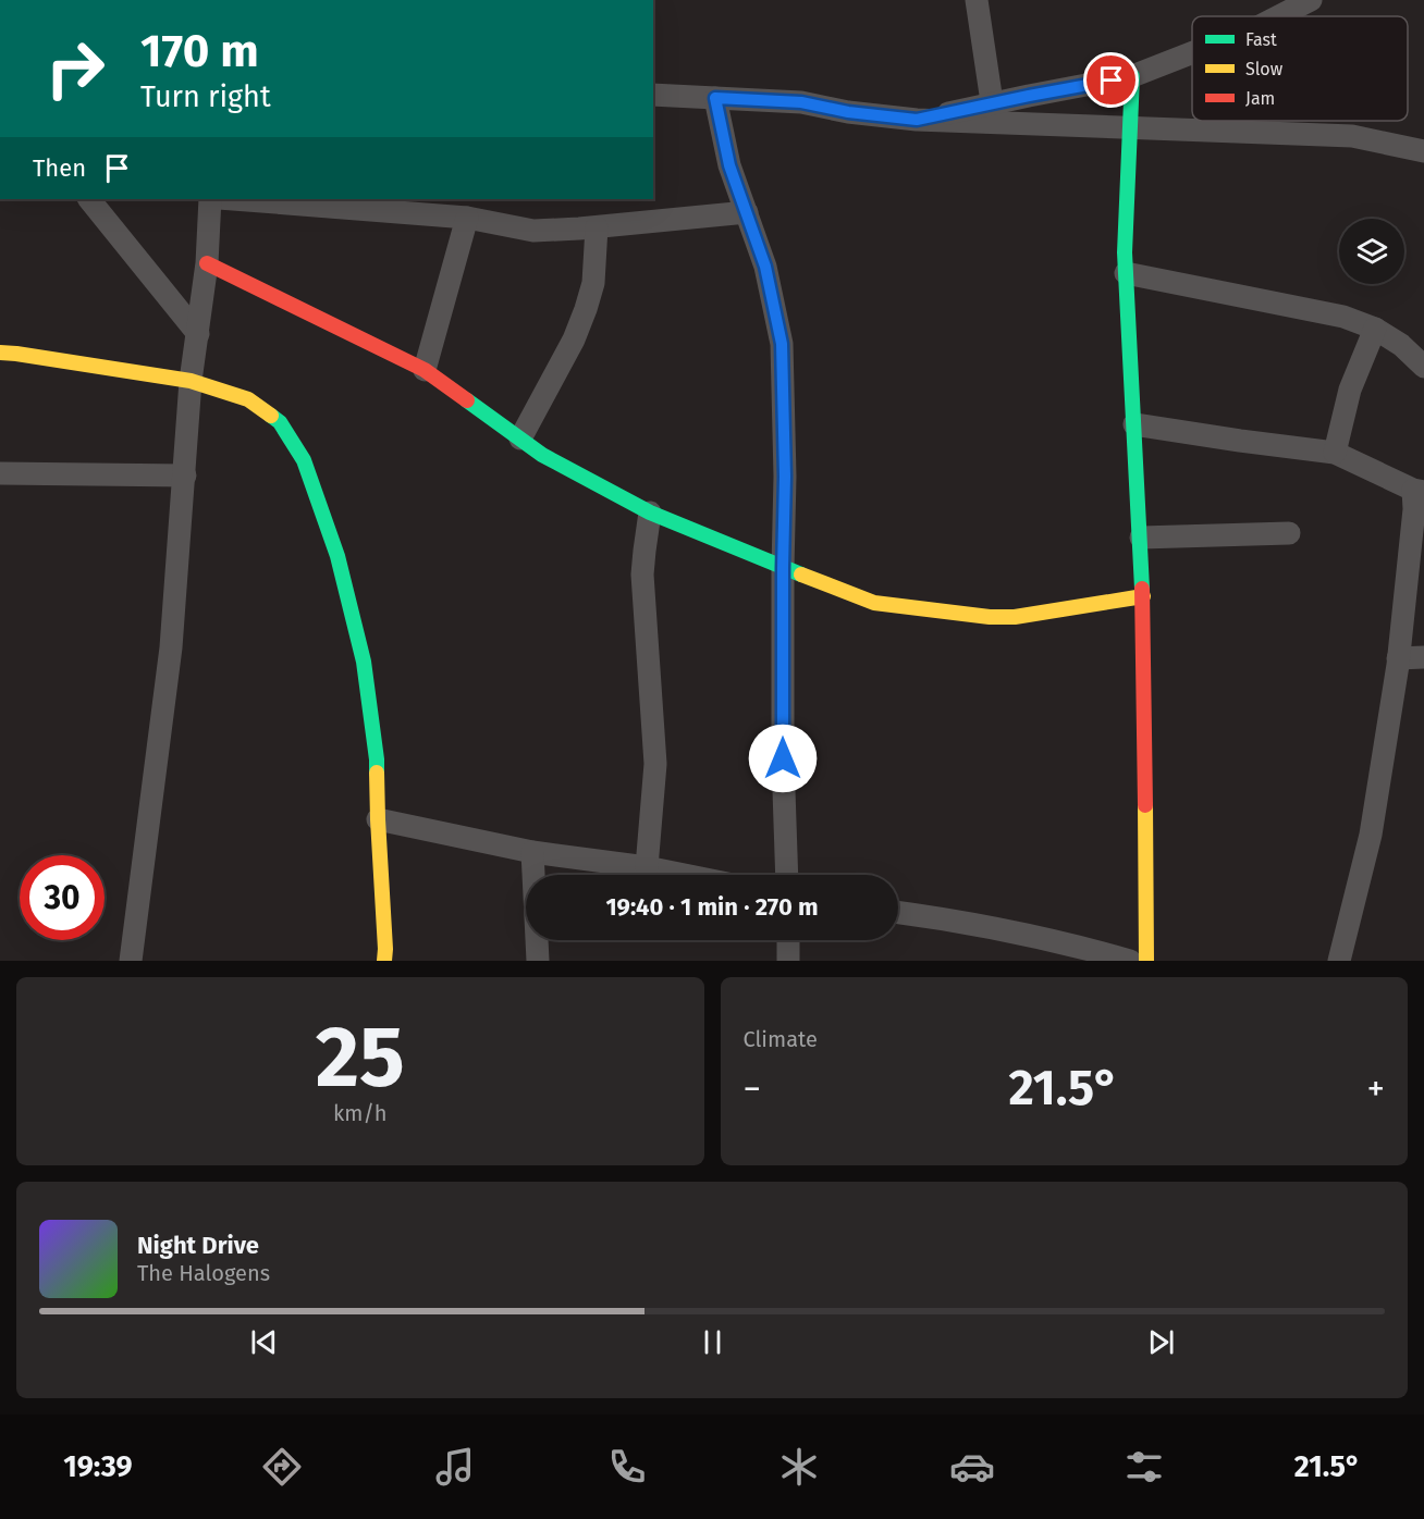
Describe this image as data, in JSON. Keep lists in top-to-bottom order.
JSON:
{
  "legend": ["Fast", "Slow", "Jam"],
  "page": {
    "turn": ["170 m", "Turn right"],
    "then": "Then",
    "limit": "30",
    "trip": "19:40 · 1 min · 270 m",
    "tile": [
      ["25", "km/h"],
      "Climate"
    ],
    "heat": ["−", "21.5°", "+"],
    "song": ["Night Drive", "The Halogens"],
    "tabs": ["19:39", "21.5°"]
  }
}
